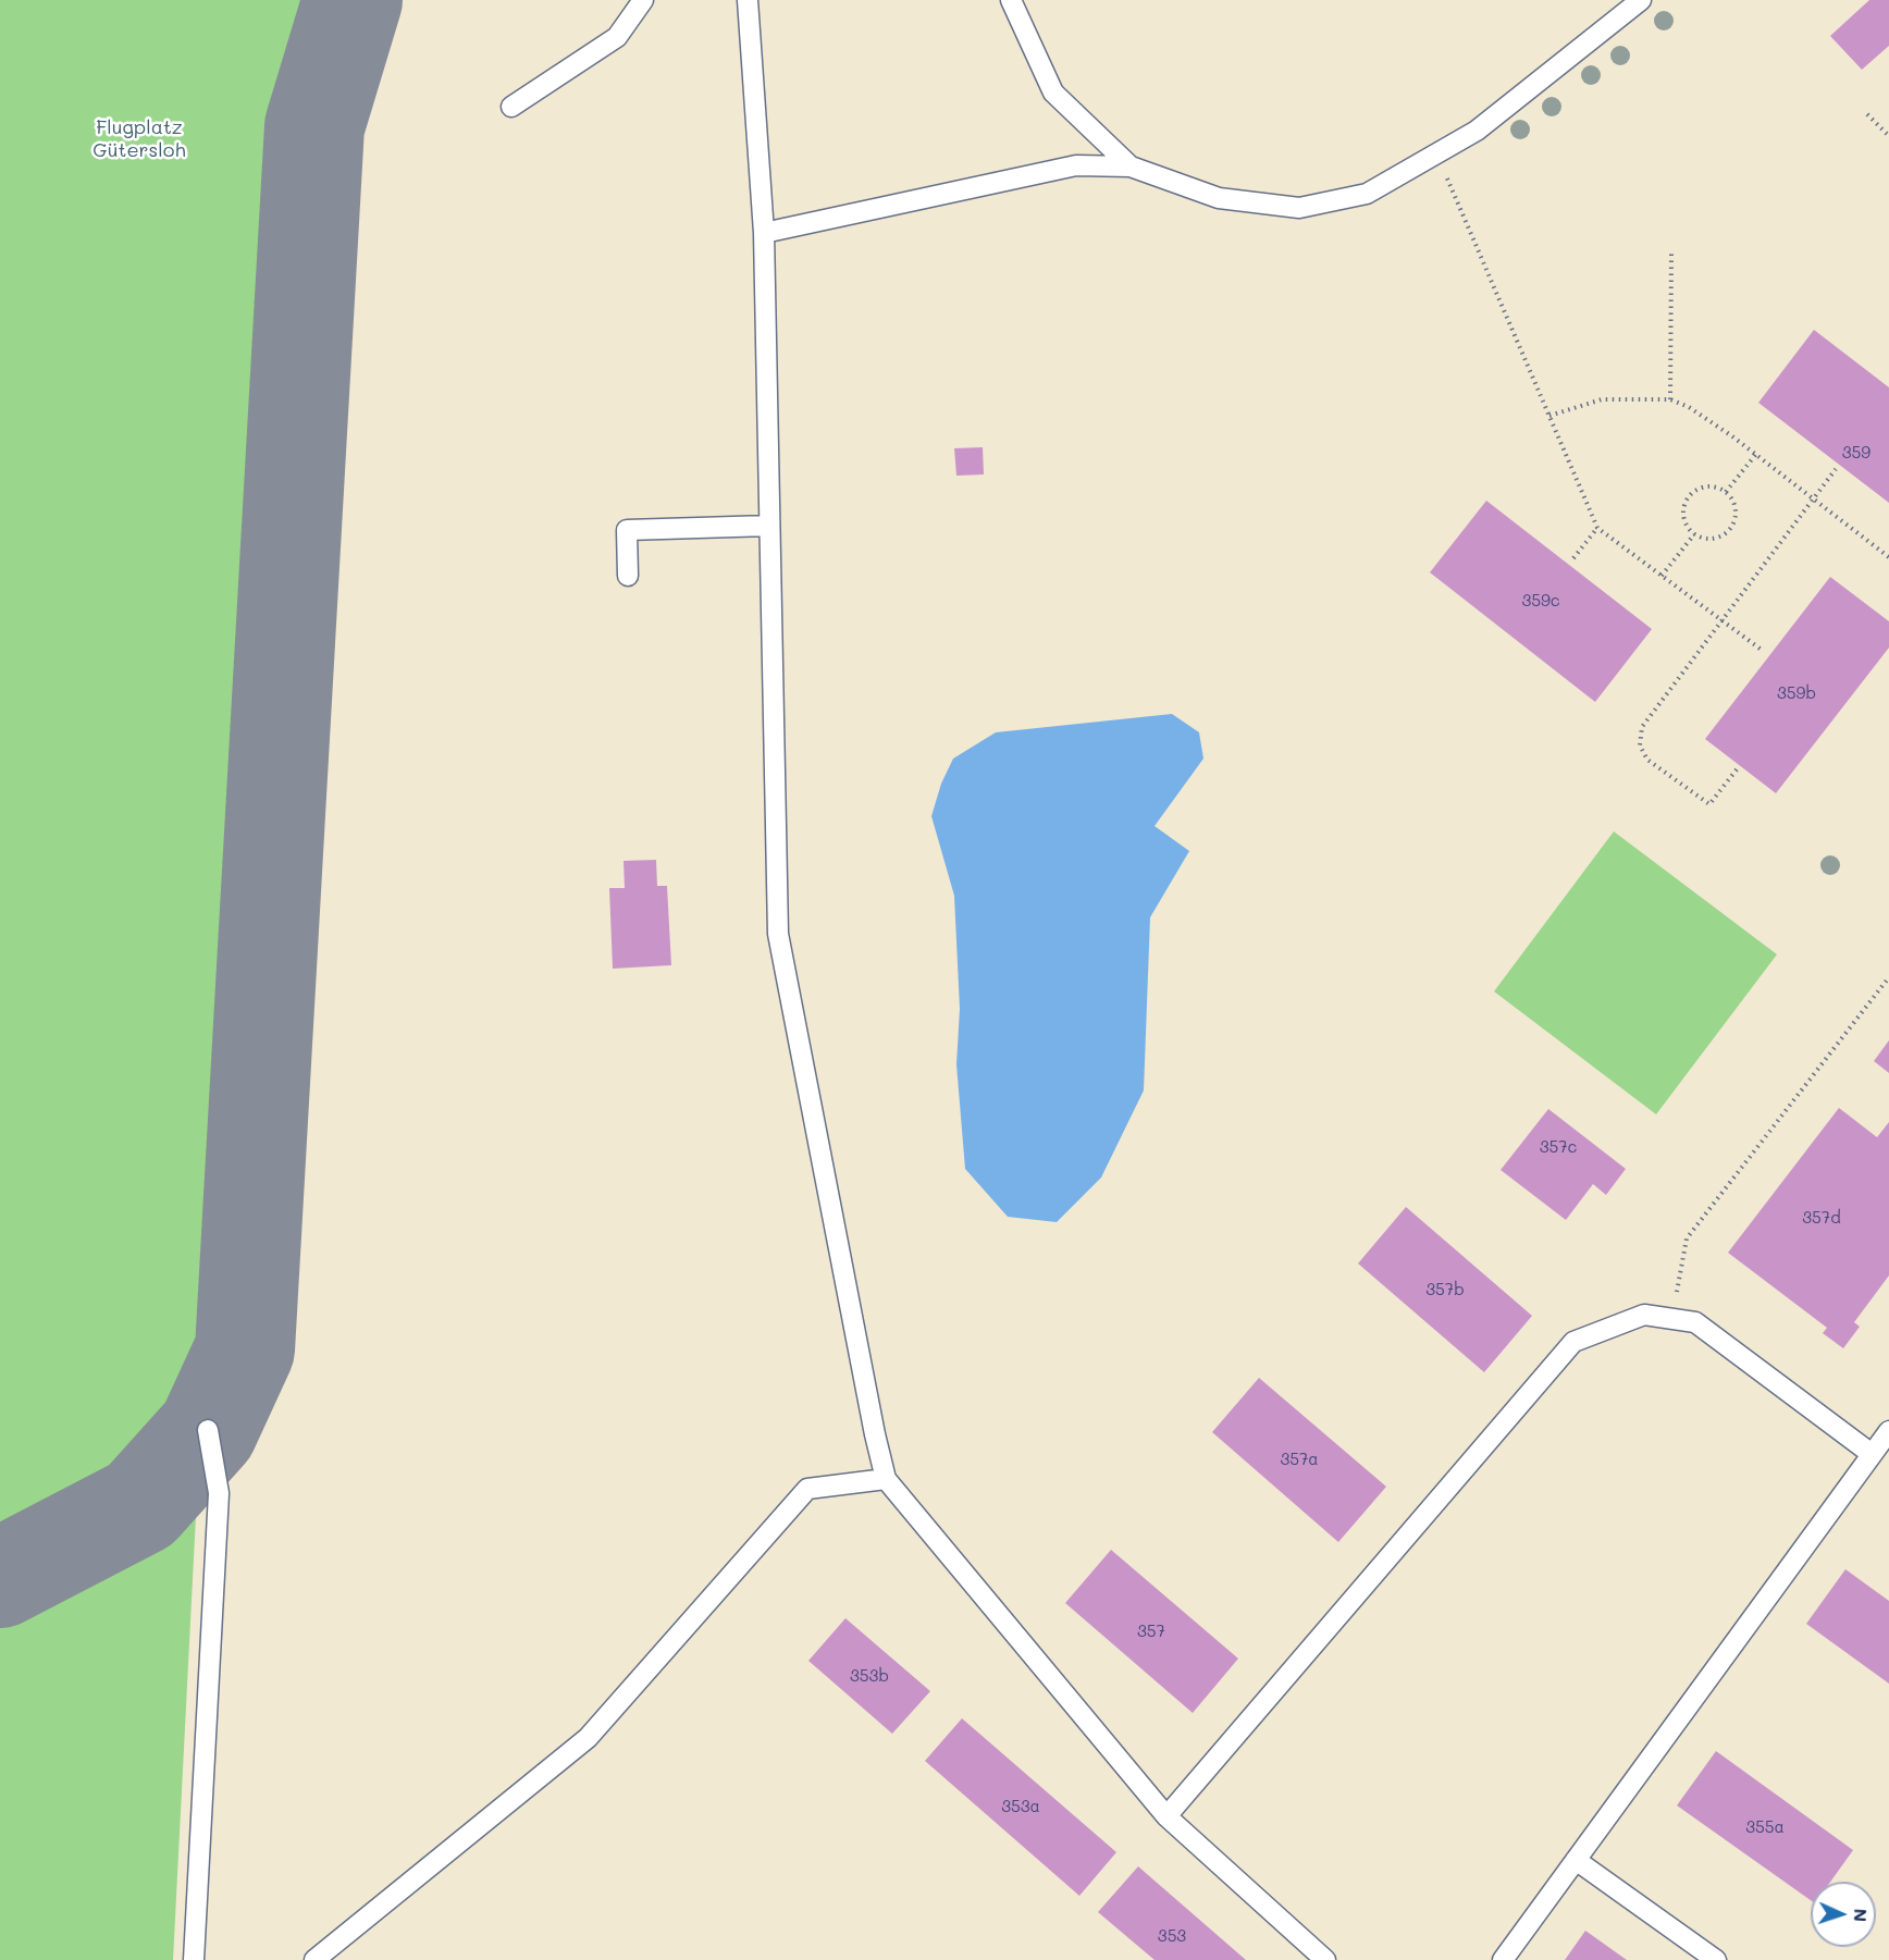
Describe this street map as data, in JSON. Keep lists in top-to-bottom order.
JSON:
{
  "parks": ["Flugplatz Gütersloh"],
  "house_numbers": [
    "359",
    "359c",
    "359b",
    "357c",
    "357d",
    "357b",
    "357a",
    "357",
    "353b",
    "353a",
    "355a",
    "353"
  ],
  "north": "right"
}
